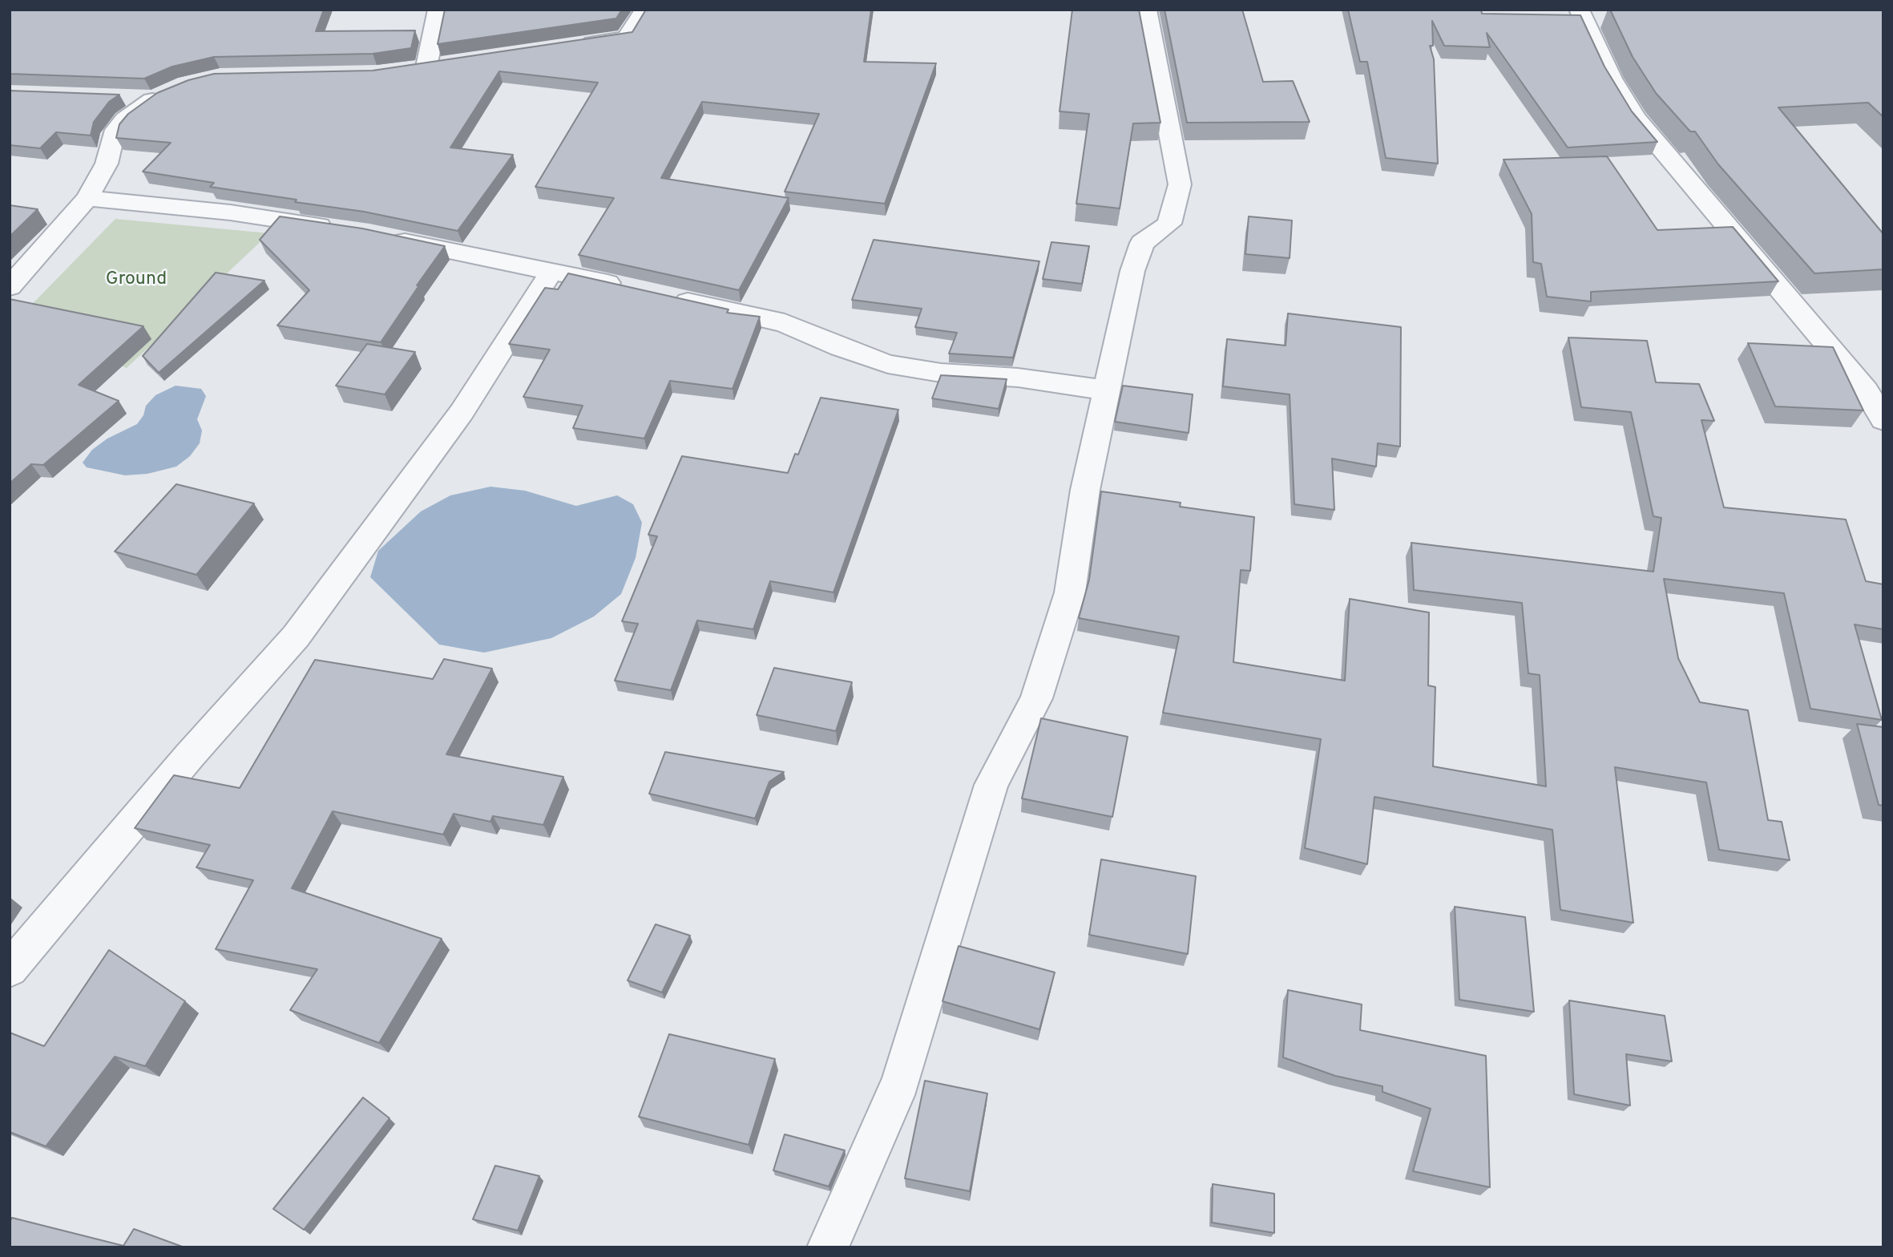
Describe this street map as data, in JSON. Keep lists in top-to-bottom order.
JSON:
{
  "parks": ["Ground"]
}
